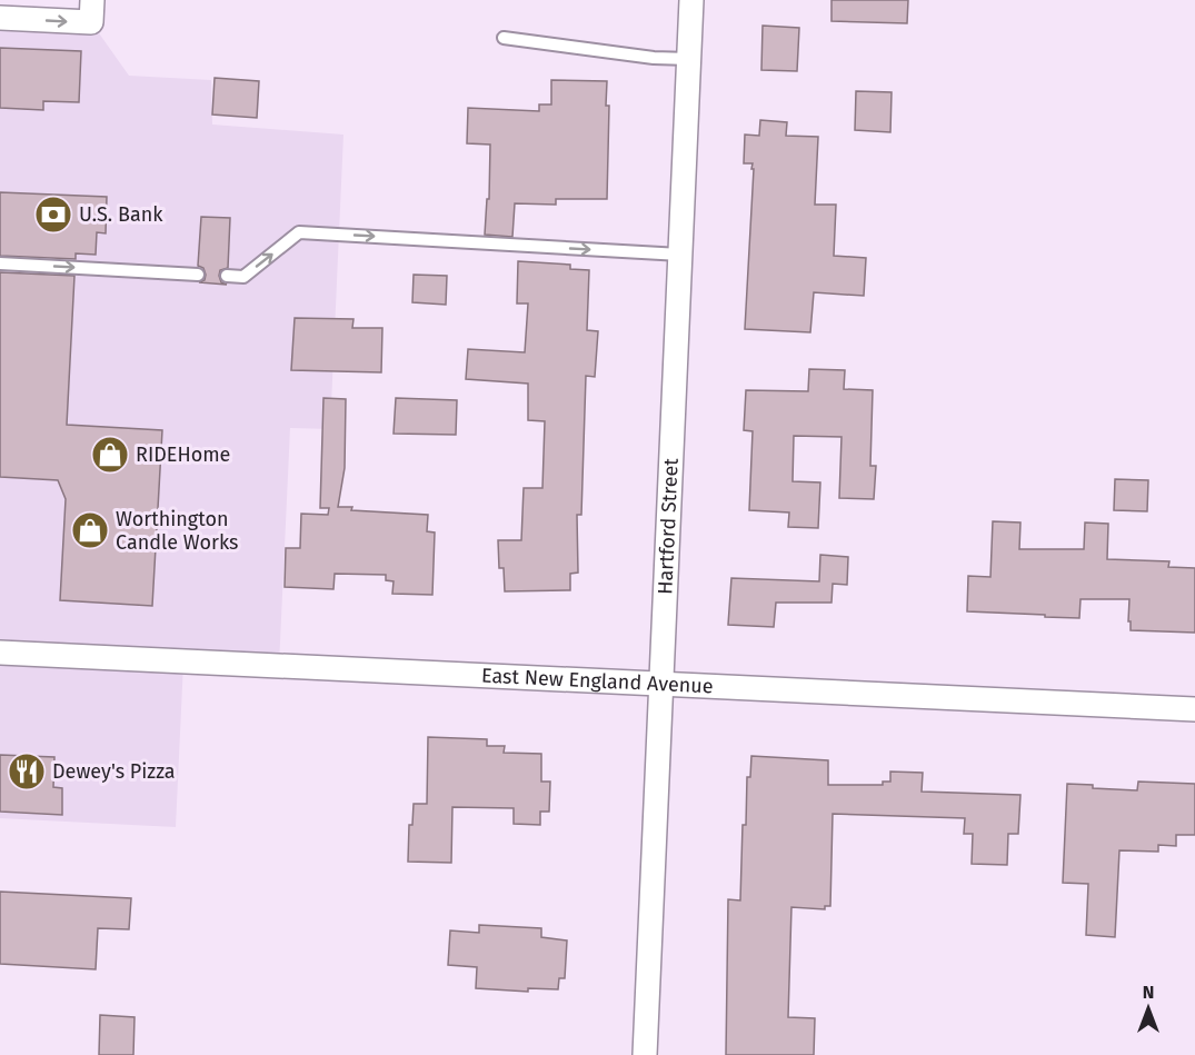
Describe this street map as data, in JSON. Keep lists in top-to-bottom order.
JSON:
{
  "streets": {
    "street": ["Hartford Street", "East New England Avenue"]
  },
  "crossings": [
    ["Hartford Street", "East New England Avenue"]
  ],
  "places": {
    "bank": ["U.S. Bank"],
    "shop": ["RIDEHome", "Worthington Candle Works"],
    "restaurant": ["Dewey's Pizza"]
  },
  "north": "top"
}
